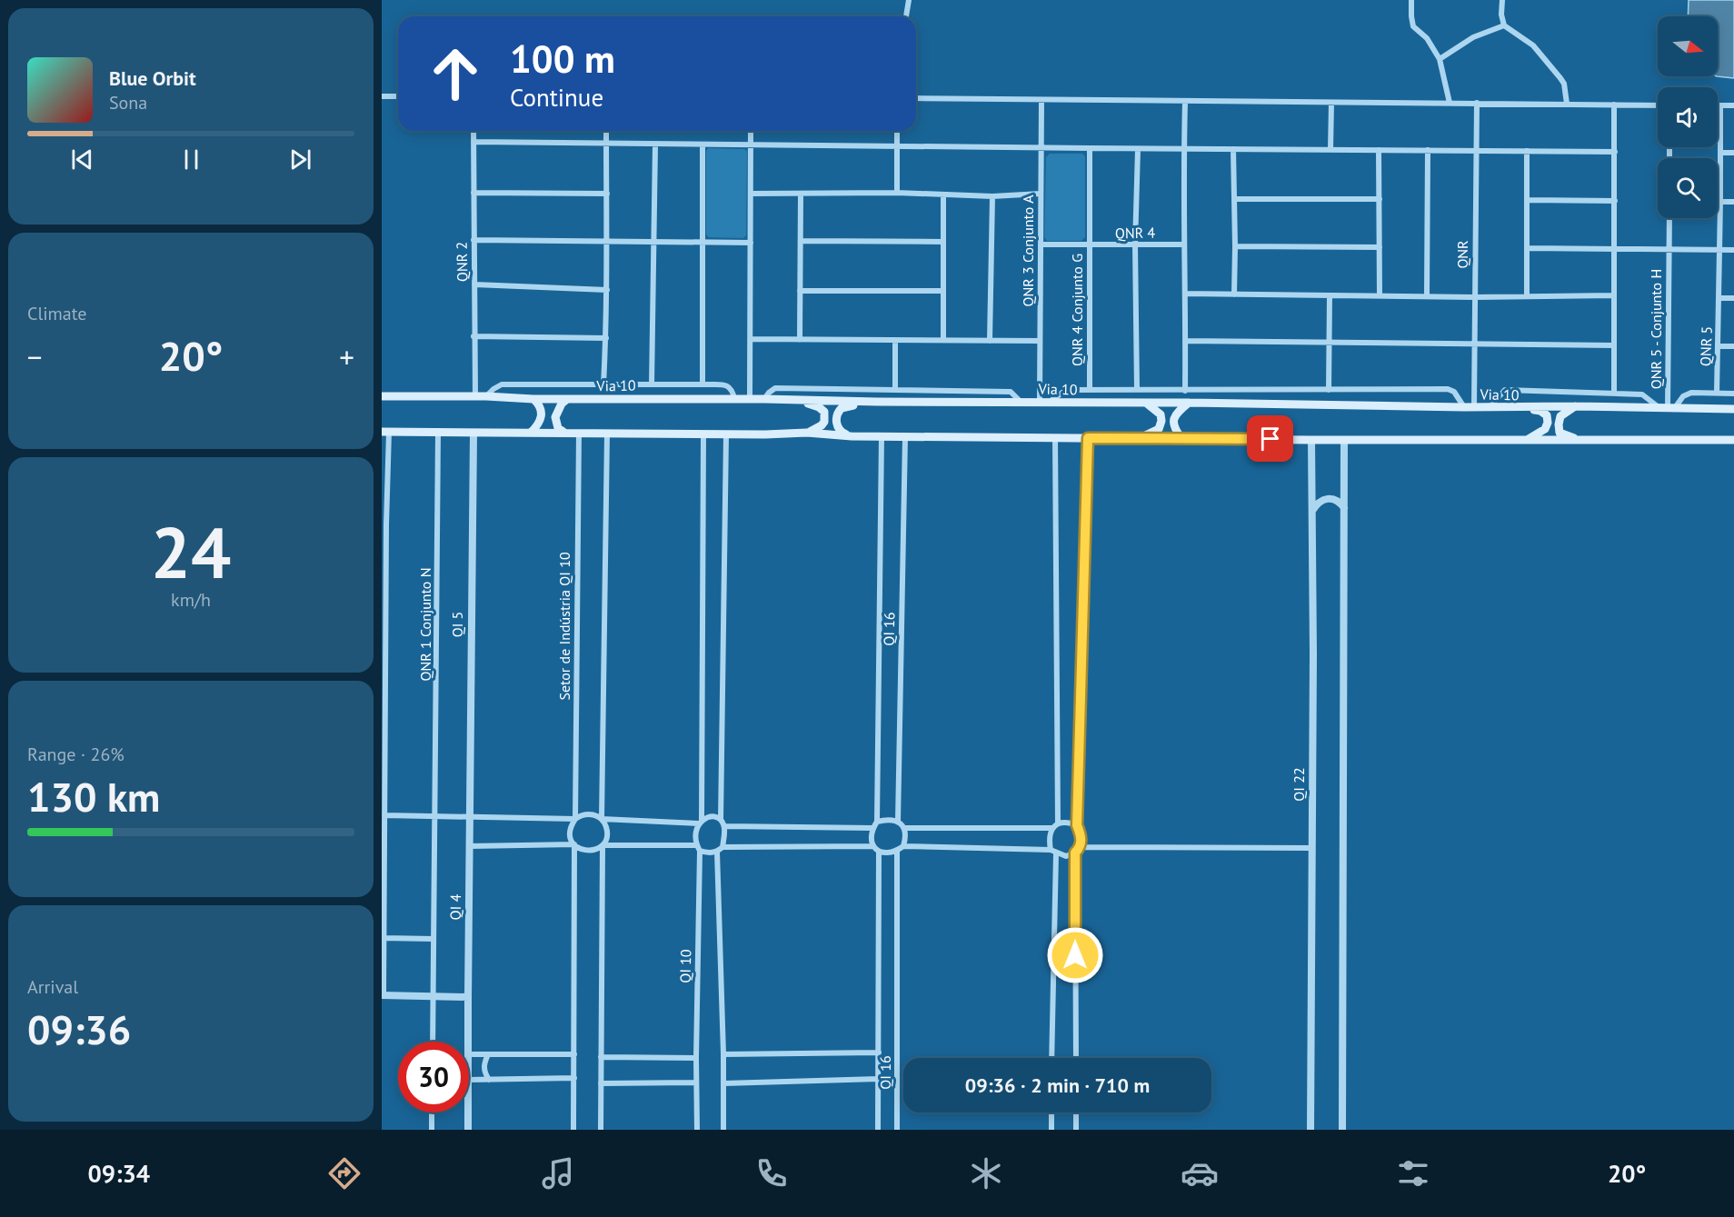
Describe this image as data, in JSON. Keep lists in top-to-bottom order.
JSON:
{
  "streets": {
    "main road": ["Via 10"],
    "street": [
      "QNR 4",
      "QNR 3 Conjunto A",
      "QNR",
      "QNR 2",
      "QNR 4 Conjunto G",
      "QNR 5 - Conjunto H",
      "QNR 5",
      "QNR 1 Conjunto N",
      "QI 5",
      "Setor de Indústria QI 10",
      "QI 16",
      "QI 22",
      "QI 4",
      "QI 10"
    ]
  },
  "crossings": [
    ["QNR 4", "QNR 4 Conjunto G"],
    ["QNR 3 Conjunto A", "QNR 4 Conjunto G"],
    ["QNR 3 Conjunto A", "Via 10"],
    ["QNR", "Via 10"],
    ["QNR 2", "Via 10"],
    ["QNR 5 - Conjunto H", "Via 10"],
    ["QI 5", "QI 4"]
  ],
  "north": "right",
  "page": {
    "turn": ["100 m", "Continue"],
    "song": ["Blue Orbit", "Sona"],
    "tile": [
      "Climate",
      ["24", "km/h"],
      ["Range · 26%", "130 km"],
      ["Arrival", "09:36"]
    ],
    "heat": ["−", "20°", "+"],
    "limit": "30",
    "trip": "09:36 · 2 min · 710 m",
    "tabs": ["09:34", "20°"]
  }
}
